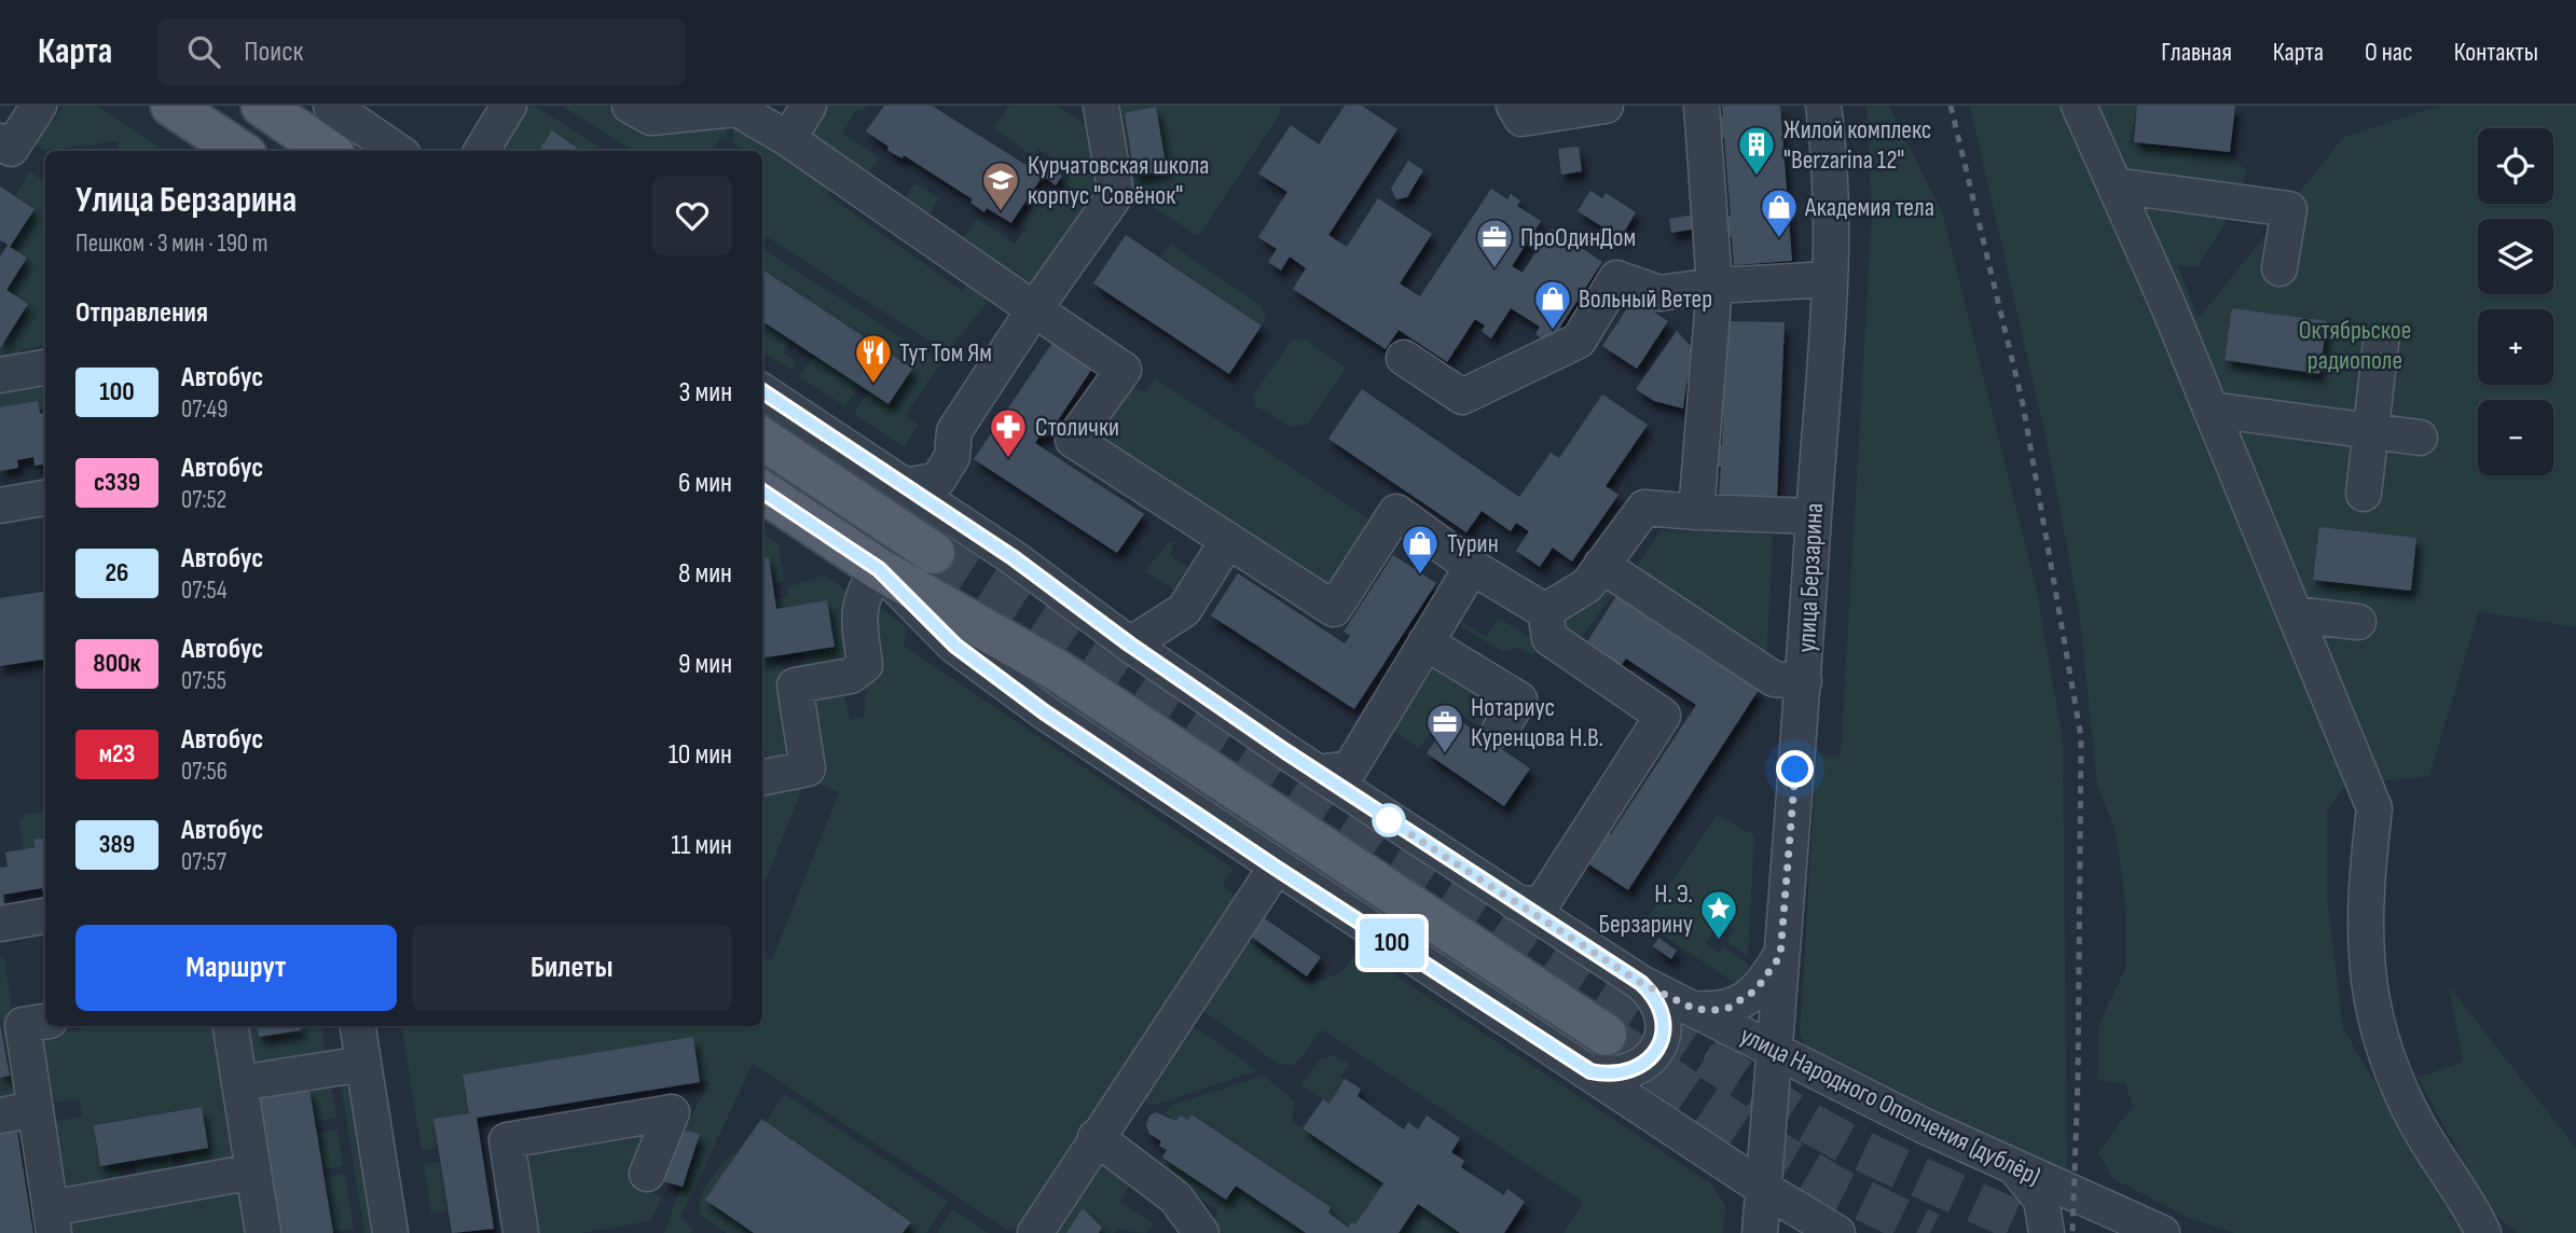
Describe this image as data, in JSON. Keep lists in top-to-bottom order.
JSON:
{
  "streets": {
    "street": ["улица Берзарина", "улица Народного Ополчения (дублёр)"]
  },
  "crossings": [
    ["улица Берзарина", "улица Народного Ополчения (дублёр)"]
  ],
  "parks": ["Октябрьское радиополе"],
  "places": {
    "building": ["Жилой комплекс \"Berzarina 12\""],
    "school or university": ["Курчатовская школа корпус \"Совёнок\""],
    "shop": ["Академия тела", "Вольный Ветер", "Турин"],
    "office": ["ПроОдинДом", "Нотариус Куренцова Н.В."],
    "restaurant": ["Тут Том Ям"],
    "pharmacy": ["Столички"],
    "place": ["Н. Э. Берзарину"]
  },
  "lines": ["bus line 100"],
  "page": {
    "header": "Карта",
    "search": "Поиск",
    "nav": [
      "Главная",
      "Карта",
      "О нас",
      "Контакты"
    ],
    "on_map": "100",
    "map_buttons": ["+", "−"],
    "heading": [
      ["Улица Берзарина", "Пешком · 3 мин · 190 m"],
      "Отправления"
    ],
    "list": [
      {
        "mark": "100",
        "name": "Автобус",
        "note": "07:49",
        "value": "3 мин"
      },
      {
        "mark": "с339",
        "name": "Автобус",
        "note": "07:52",
        "value": "6 мин"
      },
      {
        "mark": "26",
        "name": "Автобус",
        "note": "07:54",
        "value": "8 мин"
      },
      {
        "mark": "800к",
        "name": "Автобус",
        "note": "07:55",
        "value": "9 мин"
      },
      {
        "mark": "м23",
        "name": "Автобус",
        "note": "07:56",
        "value": "10 мин"
      },
      {
        "mark": "389",
        "name": "Автобус",
        "note": "07:57",
        "value": "11 мин"
      }
    ],
    "buttons": ["Маршрут", "Билеты"]
  }
}
